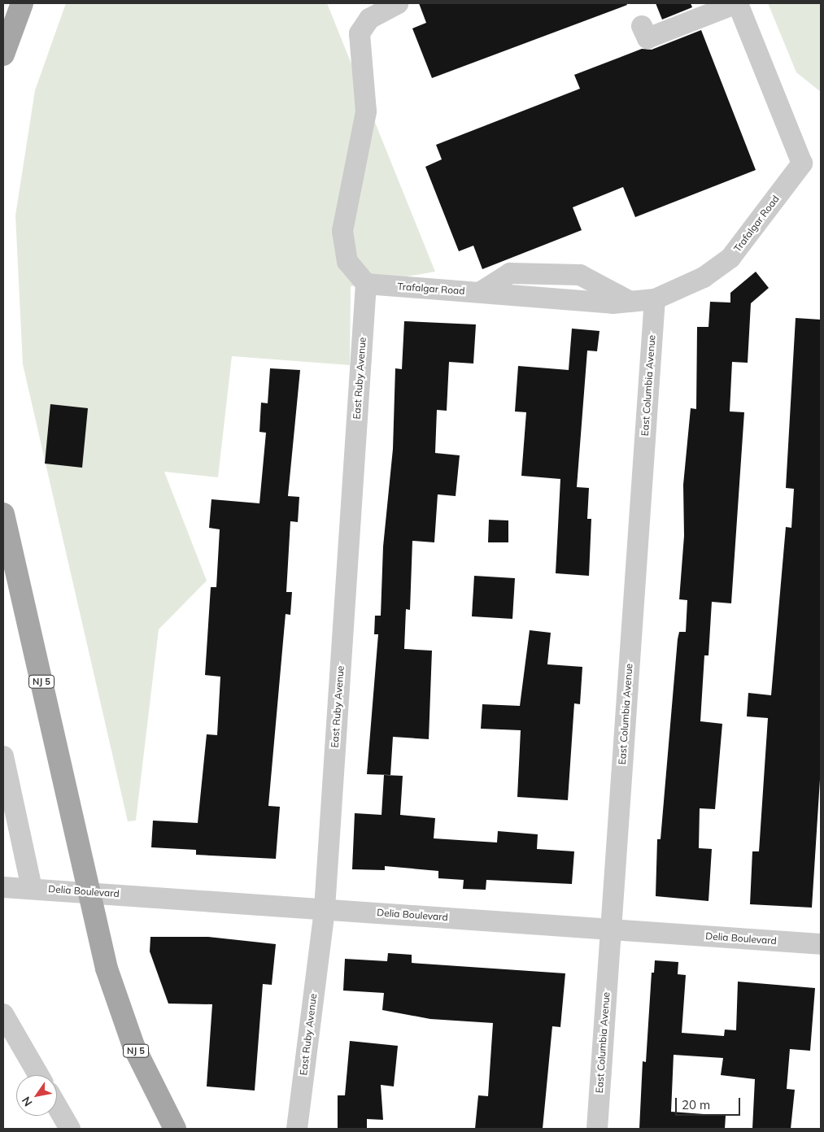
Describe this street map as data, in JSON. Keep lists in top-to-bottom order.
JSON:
{
  "streets": {
    "main road": ["NJ 5"],
    "street": [
      "Trafalgar Road",
      "East Ruby Avenue",
      "East Columbia Avenue",
      "Delia Boulevard"
    ]
  },
  "crossings": [
    ["Trafalgar Road", "East Ruby Avenue"],
    ["Trafalgar Road", "East Columbia Avenue"],
    ["East Ruby Avenue", "Delia Boulevard"],
    ["East Columbia Avenue", "Delia Boulevard"]
  ],
  "scale_bar": "20 m",
  "north": "bottom left"
}
